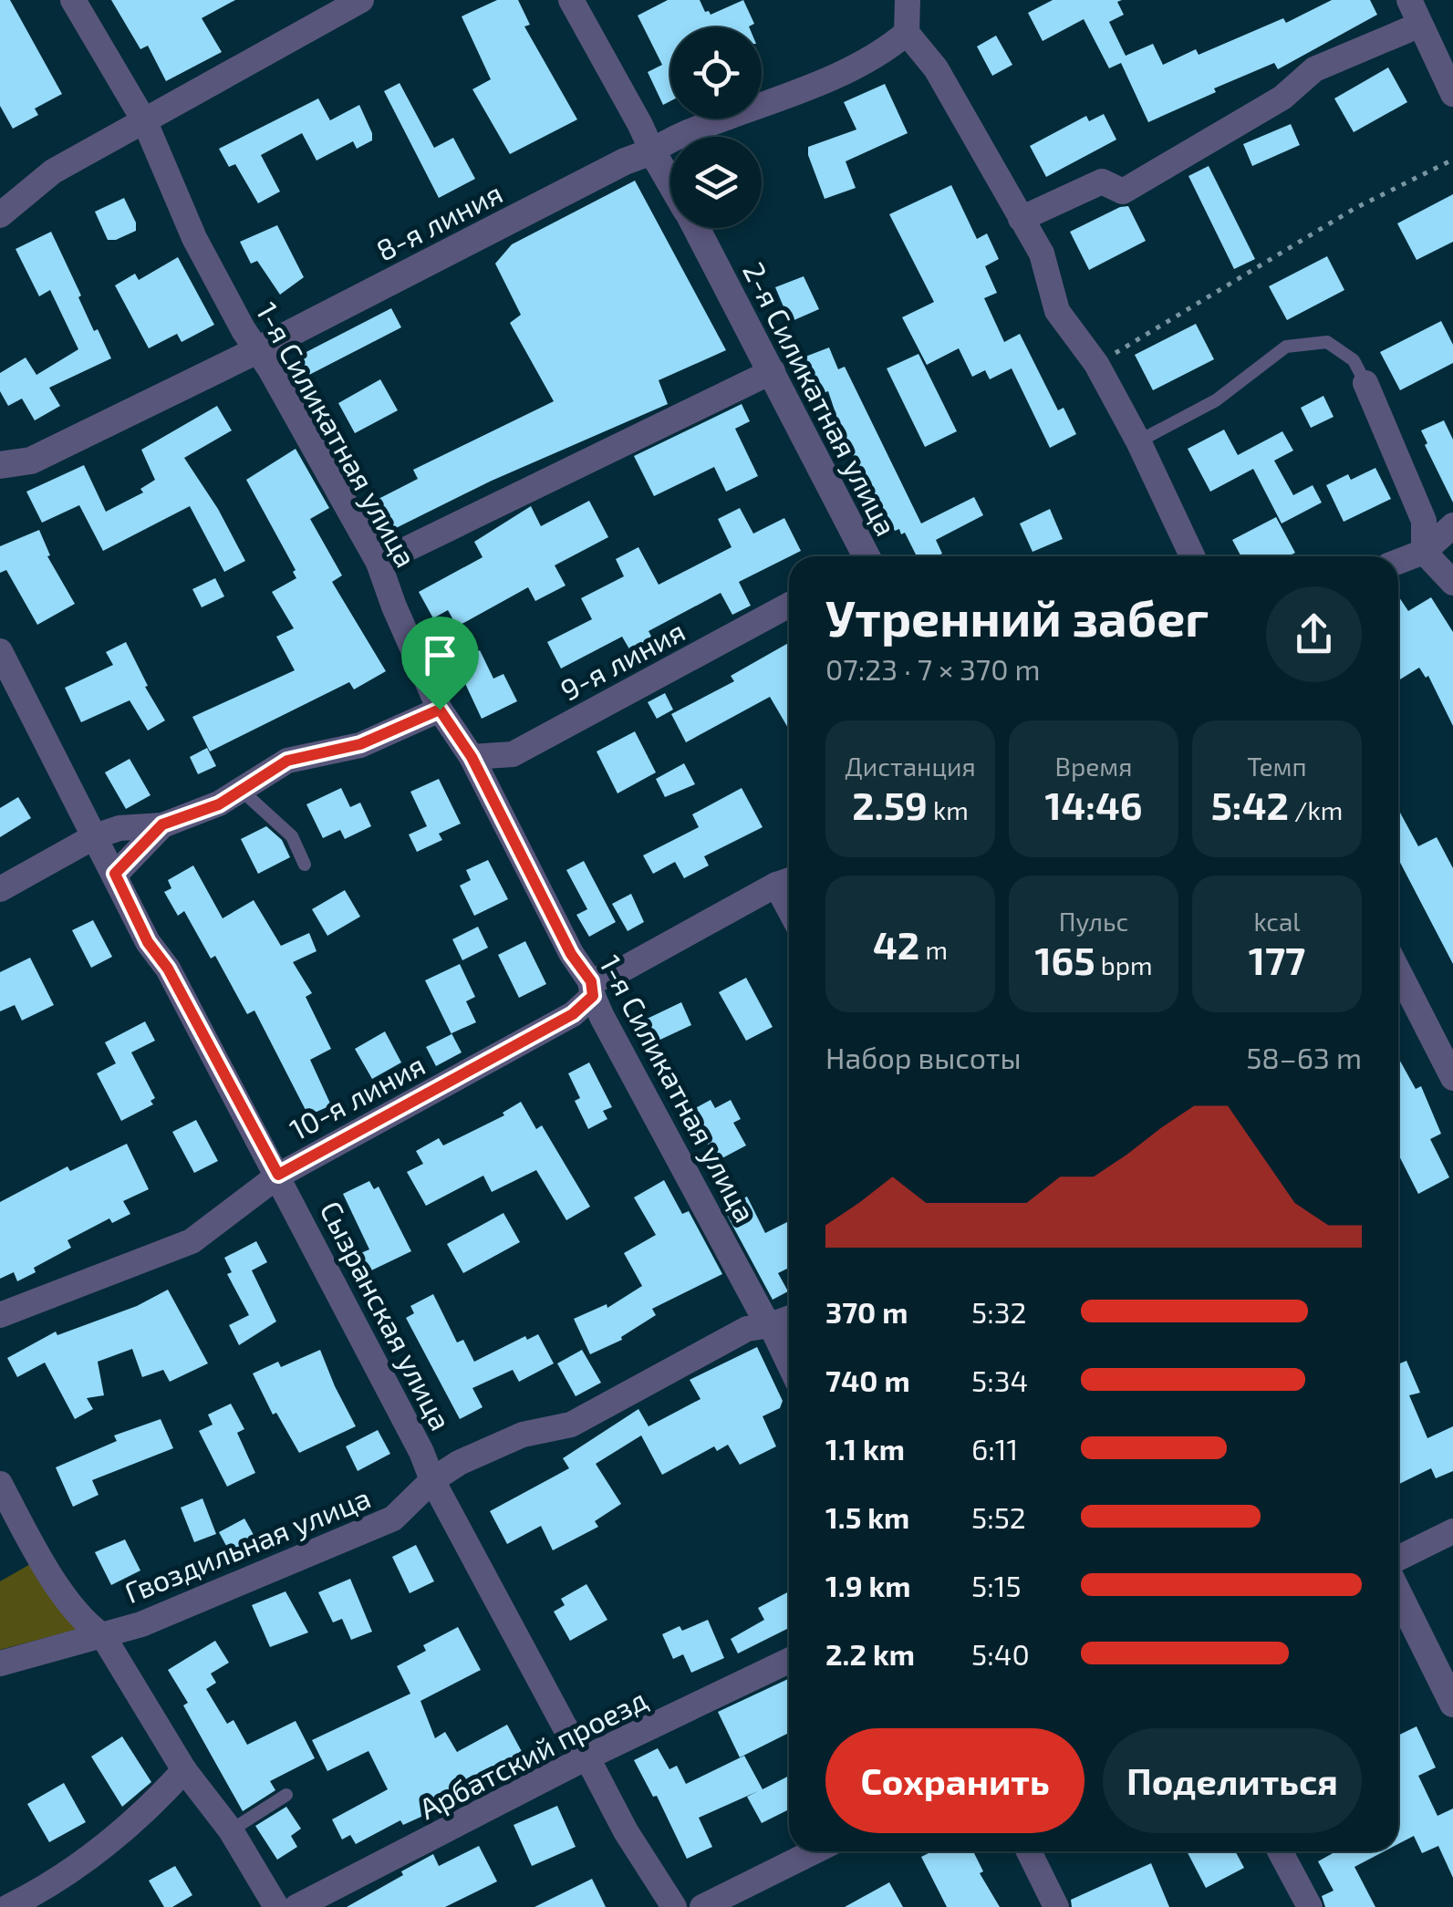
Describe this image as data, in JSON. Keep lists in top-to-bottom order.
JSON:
{
  "streets": {
    "street": [
      "8-я линия",
      "2-я Силикатная улица",
      "1-я Силикатная улица",
      "9-я линия",
      "10-я линия",
      "Сызранская улица",
      "Гвоздильная улица",
      "Арбатский проезд"
    ]
  },
  "crossings": [
    ["8-я линия", "2-я Силикатная улица"],
    ["8-я линия", "1-я Силикатная улица"],
    ["1-я Силикатная улица", "9-я линия"],
    ["1-я Силикатная улица", "10-я линия"],
    ["1-я Силикатная улица", "Гвоздильная улица"],
    ["10-я линия", "Сызранская улица"],
    ["Сызранская улица", "Гвоздильная улица"],
    ["Сызранская улица", "Арбатский проезд"]
  ],
  "page": {
    "heading": ["Утренний забег", "07:23 · 7 × 370 m"],
    "stats": [
      ["Дистанция", "2.59 km"],
      ["Время", "14:46"],
      ["Темп", "5:42 /km"],
      ["42 m"],
      ["Пульс", "165 bpm"],
      ["kcal", "177"]
    ],
    "chart": ["Набор высоты", "58–63 m"],
    "list": [
      {
        "name": "370 m",
        "note": "5:32"
      },
      {
        "name": "740 m",
        "note": "5:34"
      },
      {
        "name": "1.1 km",
        "note": "6:11"
      },
      {
        "name": "1.5 km",
        "note": "5:52"
      },
      {
        "name": "1.9 km",
        "note": "5:15"
      },
      {
        "name": "2.2 km",
        "note": "5:40"
      }
    ],
    "buttons": ["Сохранить", "Поделиться"]
  }
}
